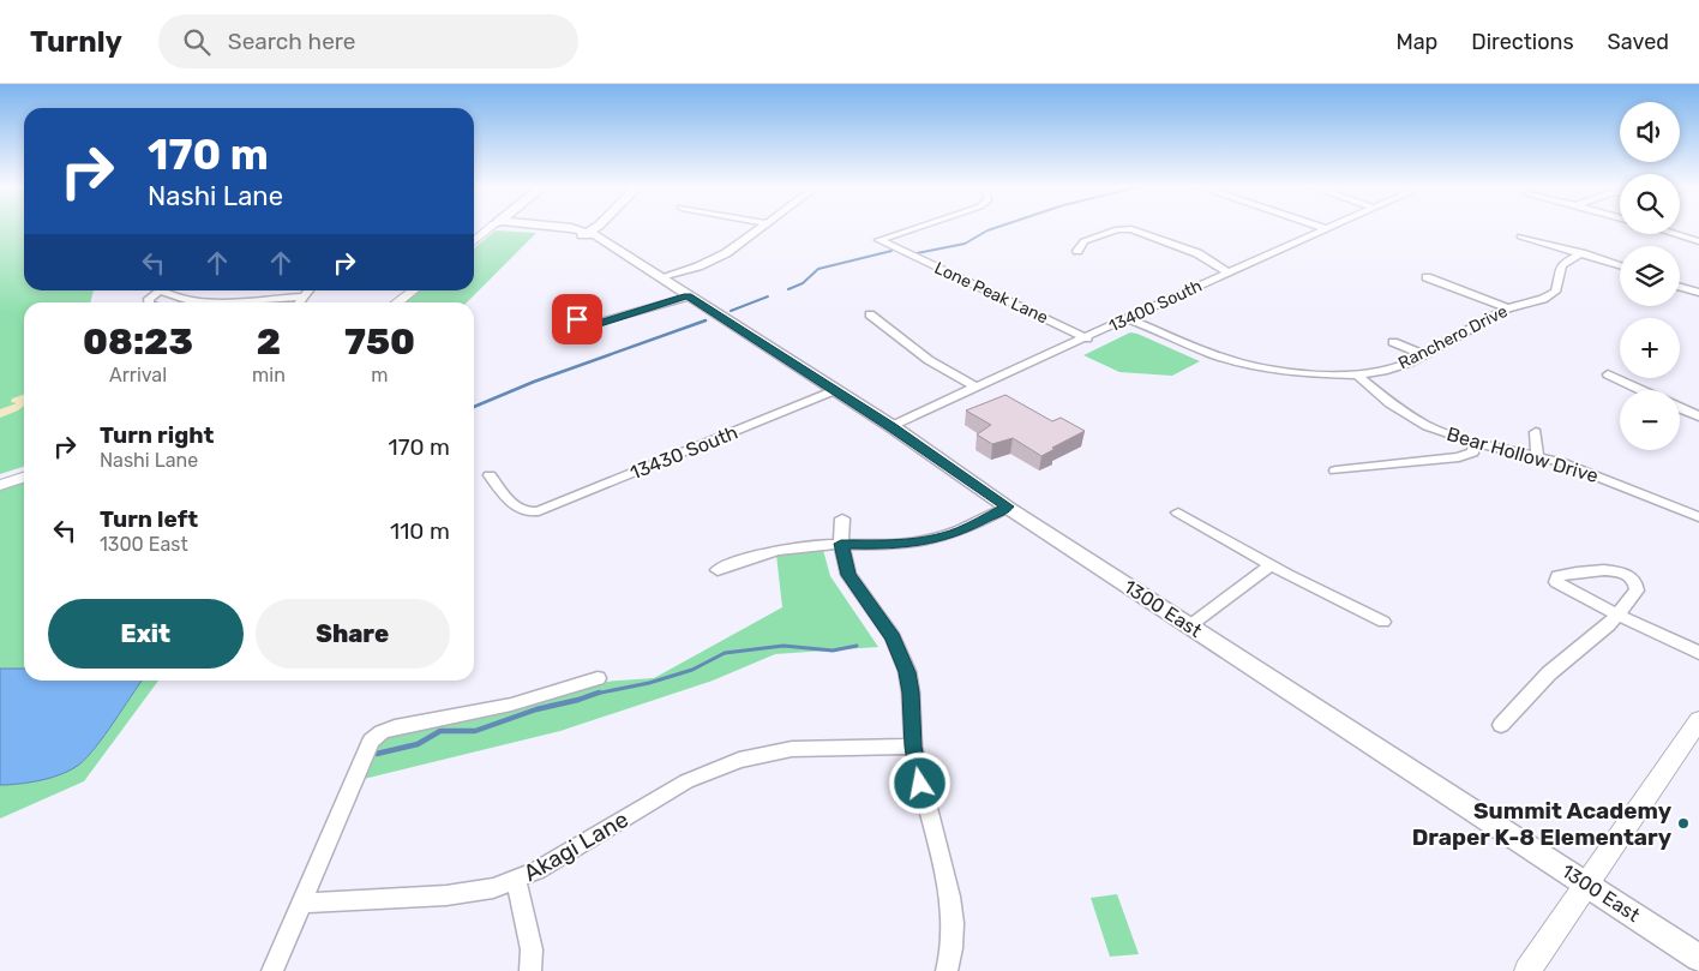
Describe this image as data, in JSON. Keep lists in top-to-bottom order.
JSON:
{
  "streets": {
    "main road": ["1300 East"],
    "street": [
      "Lone Peak Lane",
      "13400 South",
      "Ranchero Drive",
      "13430 South",
      "Bear Hollow Drive",
      "Akagi Lane"
    ]
  },
  "crossings": [
    ["Lone Peak Lane", "13400 South"],
    ["13400 South", "Ranchero Drive"],
    ["13400 South", "1300 East"],
    ["Ranchero Drive", "Bear Hollow Drive"],
    ["13430 South", "1300 East"]
  ],
  "places": ["Summit Academy Draper K-8 Elementary"],
  "page": {
    "header": "Turnly",
    "search": "Search here",
    "nav": ["Map", "Directions", "Saved"],
    "map_buttons": ["+", "−"],
    "turn": ["170 m", "Nashi Lane"],
    "eta": [
      "08:23",
      "Arrival",
      "2",
      "min",
      "750",
      "m"
    ],
    "list": [
      {
        "name": "Turn right",
        "note": "Nashi Lane",
        "value": "170 m"
      },
      {
        "name": "Turn left",
        "note": "1300 East",
        "value": "110 m"
      }
    ],
    "buttons": ["Exit", "Share"]
  }
}
